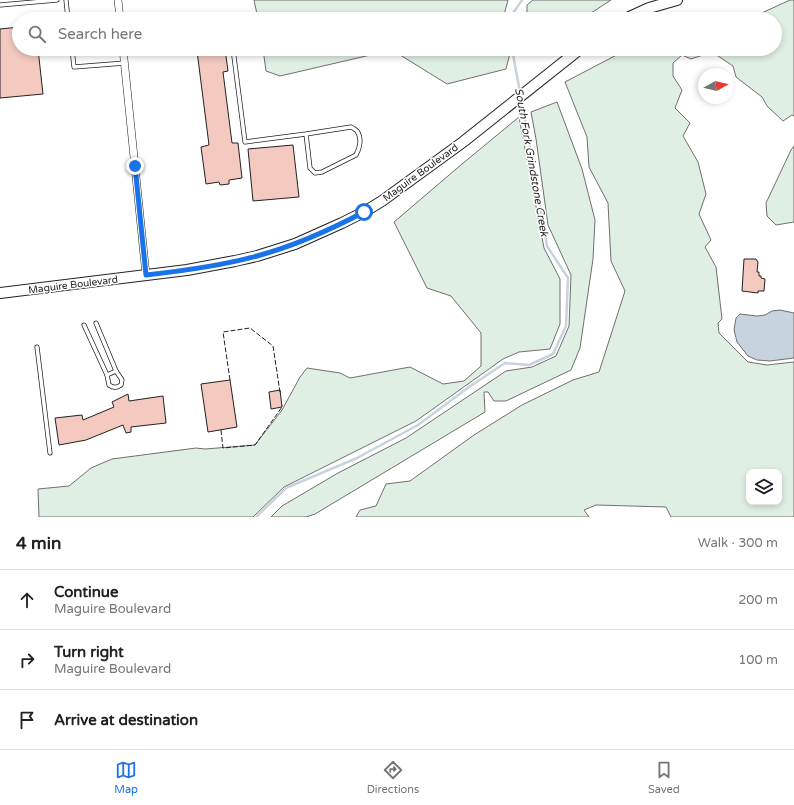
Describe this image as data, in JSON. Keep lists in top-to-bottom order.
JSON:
{
  "streets": {
    "street": ["Maguire Boulevard"]
  },
  "water": ["South Fork Grindstone Creek"],
  "north": "right",
  "page": {
    "search": "Search here",
    "heading": ["4 min", "Walk · 300 m"],
    "list": [
      ["Continue", "Maguire Boulevard", "200 m"],
      ["Turn right", "Maguire Boulevard", "100 m"],
      "Arrive at destination"
    ],
    "nav": ["Map", "Directions", "Saved"]
  }
}
